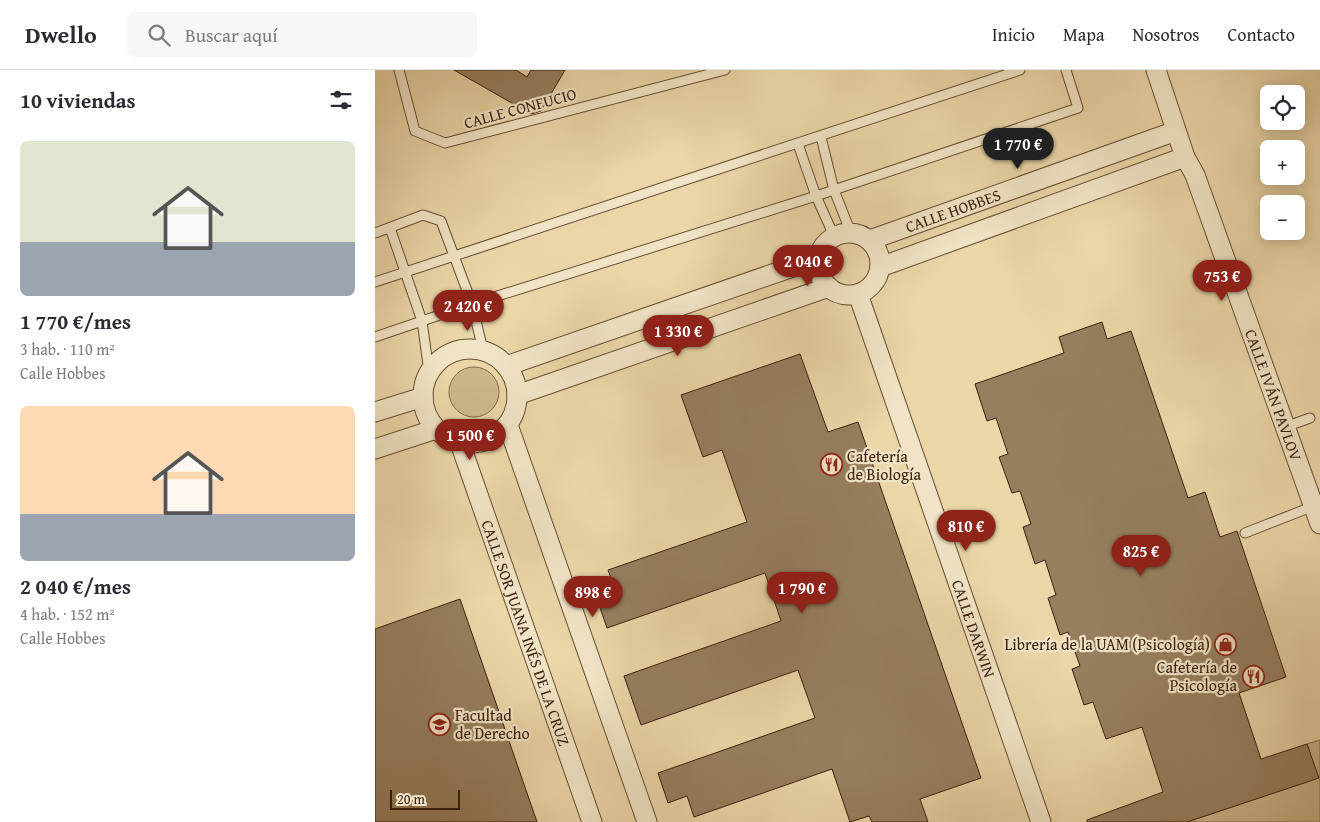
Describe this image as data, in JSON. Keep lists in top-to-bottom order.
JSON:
{
  "streets": {
    "street": [
      "CALLE HOBBES",
      "CALLE IVÁN PAVLOV",
      "CALLE DARWIN",
      "CALLE SOR JUANA INÉS DE LA CRUZ"
    ],
    "lane": ["CALLE CONFUCIO"]
  },
  "crossings": [
    ["CALLE HOBBES", "CALLE IVÁN PAVLOV"],
    ["CALLE HOBBES", "CALLE DARWIN"]
  ],
  "places": {
    "restaurant": ["Cafetería de Biología", "Cafetería de Psicología"],
    "shop": ["Librería de la UAM (Psicología)"],
    "school or university": ["Facultad de Derecho"]
  },
  "scale_bar": "20 m",
  "page": {
    "header": "Dwello",
    "search": "Buscar aquí",
    "nav": [
      "Inicio",
      "Mapa",
      "Nosotros",
      "Contacto"
    ],
    "heading": "10 viviendas",
    "map_buttons": ["+", "−"],
    "price": [
      "1 770 €",
      "2 040 €",
      "753 €",
      "2 420 €",
      "1 330 €",
      "1 500 €",
      "810 €",
      "825 €",
      "1 790 €",
      "898 €"
    ],
    "list": [
      {
        "name": "1 770 €/mes",
        "note": "3 hab. · 110 m² · Calle Hobbes"
      },
      {
        "name": "2 040 €/mes",
        "note": "4 hab. · 152 m² · Calle Hobbes"
      }
    ],
    "scale": "20 m"
  }
}
